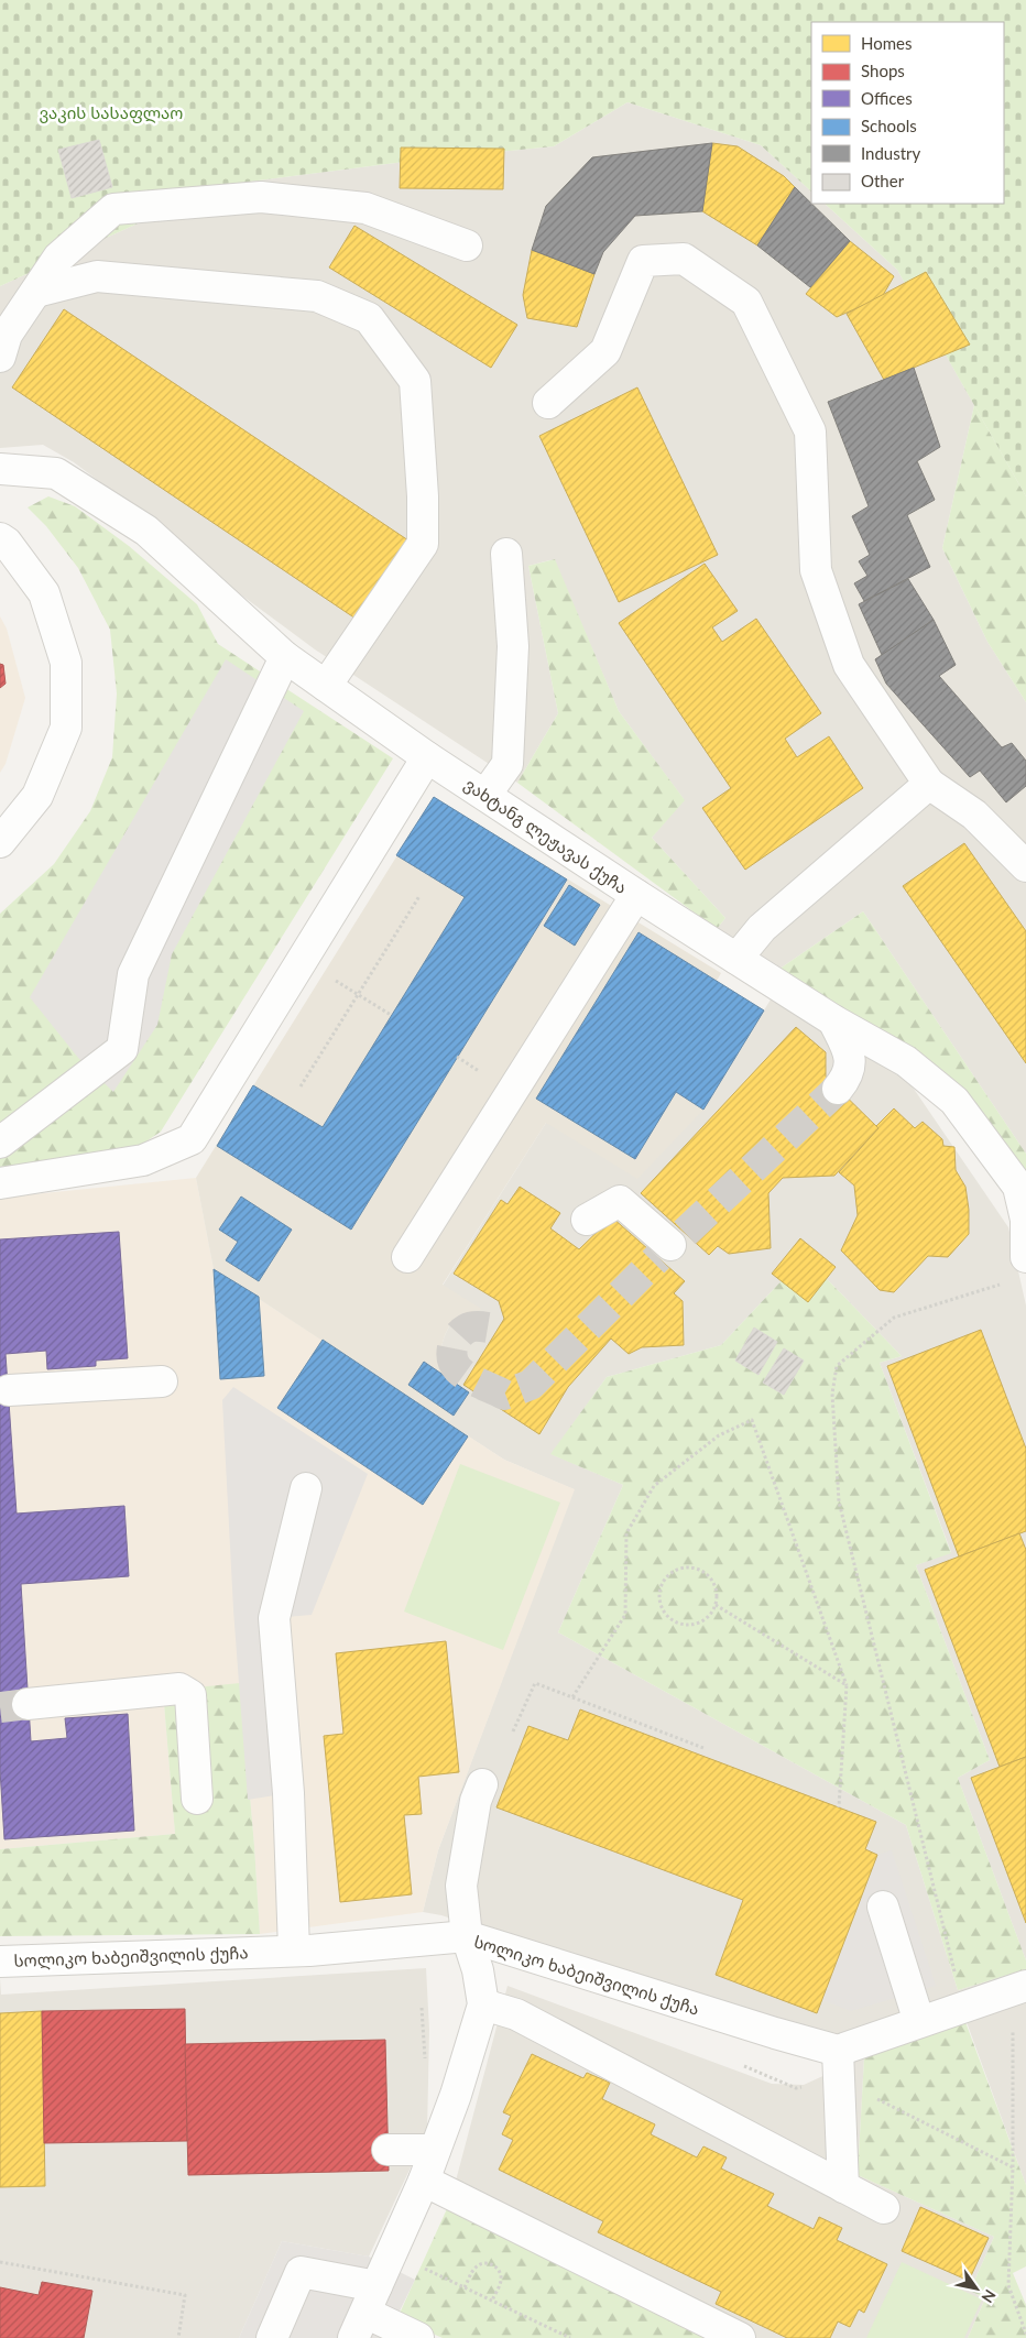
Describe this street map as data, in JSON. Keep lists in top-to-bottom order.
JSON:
{
  "streets": {
    "street": ["ვახტანგ ლეჟავას ქუჩა", "სოლიკო ხაბეიშვილის ქუჩა"]
  },
  "parks": ["ვაკის სასაფლაო"],
  "legend": [
    "Homes",
    "Shops",
    "Offices",
    "Schools",
    "Industry",
    "Other"
  ],
  "north": "bottom right"
}
